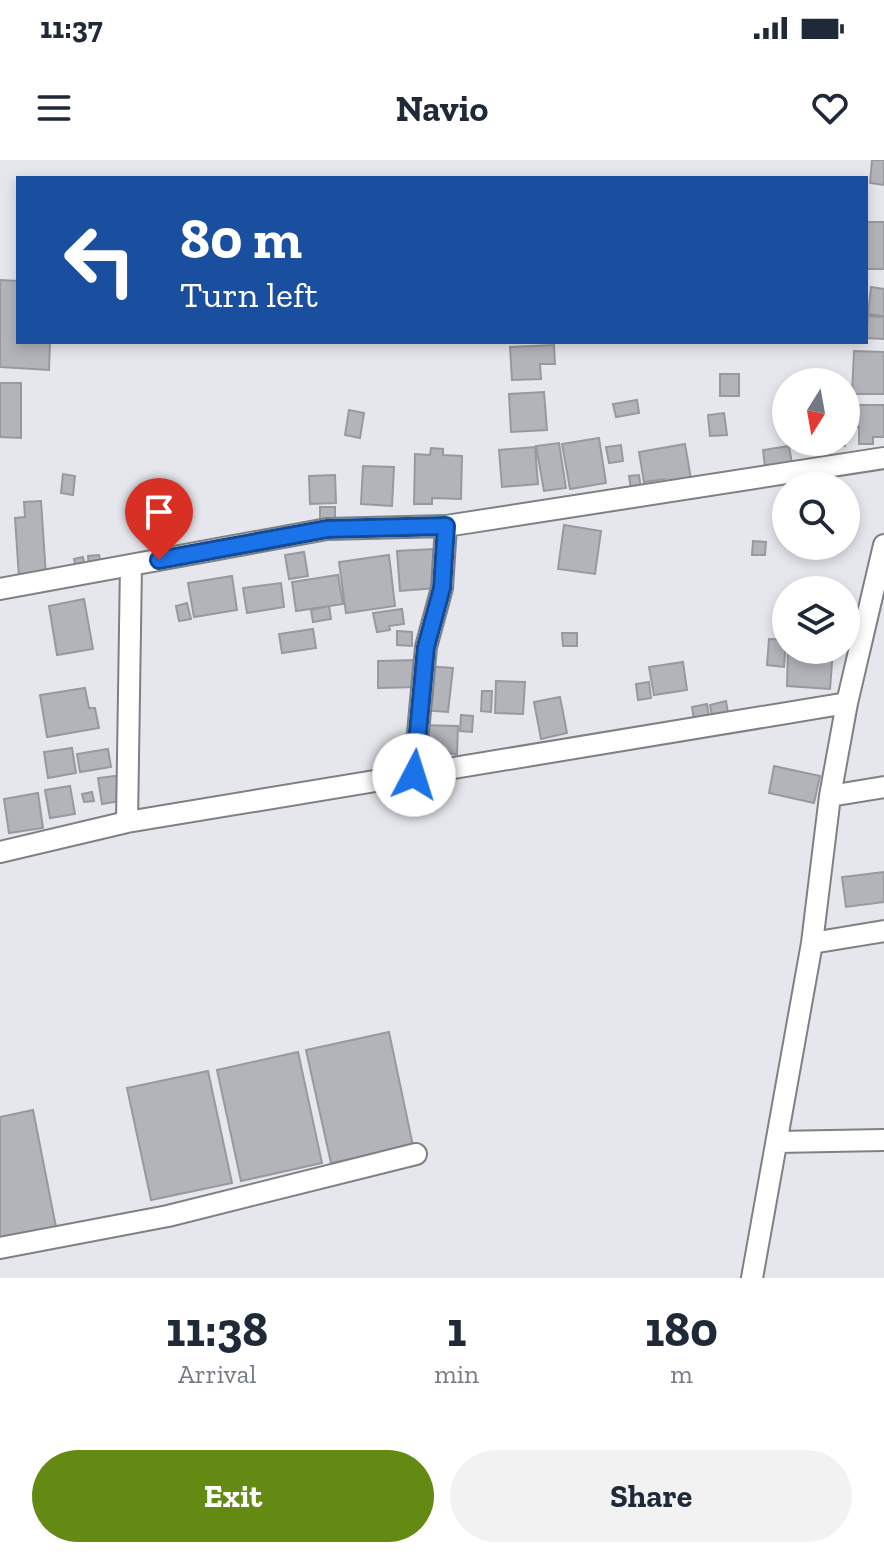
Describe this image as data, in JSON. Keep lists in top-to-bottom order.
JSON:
{
  "north": "bottom",
  "page": {
    "status": "11:37",
    "header": "Navio",
    "turn": ["80 m", "Turn left"],
    "eta": [
      "11:38",
      "Arrival",
      "1",
      "min",
      "180",
      "m"
    ],
    "buttons": ["Exit", "Share"]
  }
}
